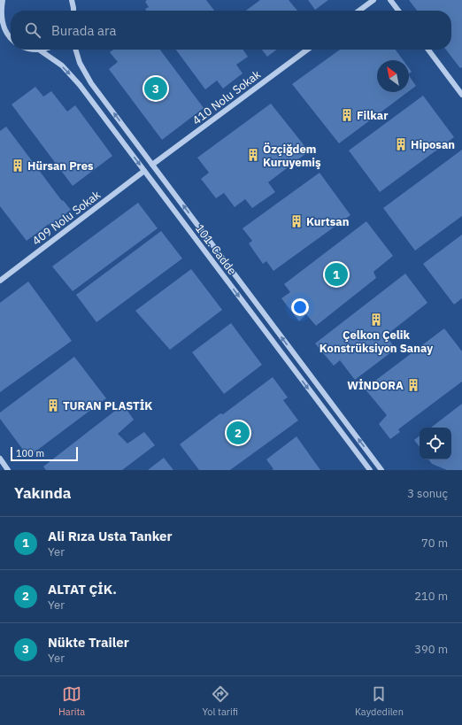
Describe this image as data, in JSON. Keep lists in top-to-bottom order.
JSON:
{
  "streets": {
    "street": ["410 Nolu Sokak", "409 Nolu Sokak", "101. Cadde"]
  },
  "crossings": [
    ["410 Nolu Sokak", "101. Cadde"],
    ["409 Nolu Sokak", "101. Cadde"]
  ],
  "places": {
    "building": [
      "Filkar",
      "Hiposan",
      "Özçiğdem Kuruyemiş",
      "Hürsan Pres",
      "Kurtsan",
      "Çelkon Çelik Konstrüksiyon Sanay",
      "WİNDORA",
      "TURAN PLASTİK"
    ]
  },
  "scale_bar": "100 m",
  "north": "top left",
  "page": {
    "search": "Burada ara",
    "pins": ["3", "1", "2"],
    "scale": "100 m",
    "heading": ["Yakında", "3 sonuç"],
    "list": [
      {
        "mark": "1",
        "name": "Ali Rıza Usta Tanker",
        "note": "Yer",
        "value": "70 m"
      },
      {
        "mark": "2",
        "name": "ALTAT ÇİK.",
        "note": "Yer",
        "value": "210 m"
      },
      {
        "mark": "3",
        "name": "Nükte Trailer",
        "note": "Yer",
        "value": "390 m"
      }
    ],
    "nav": ["Harita", "Yol tarifi", "Kaydedilen"]
  }
}
